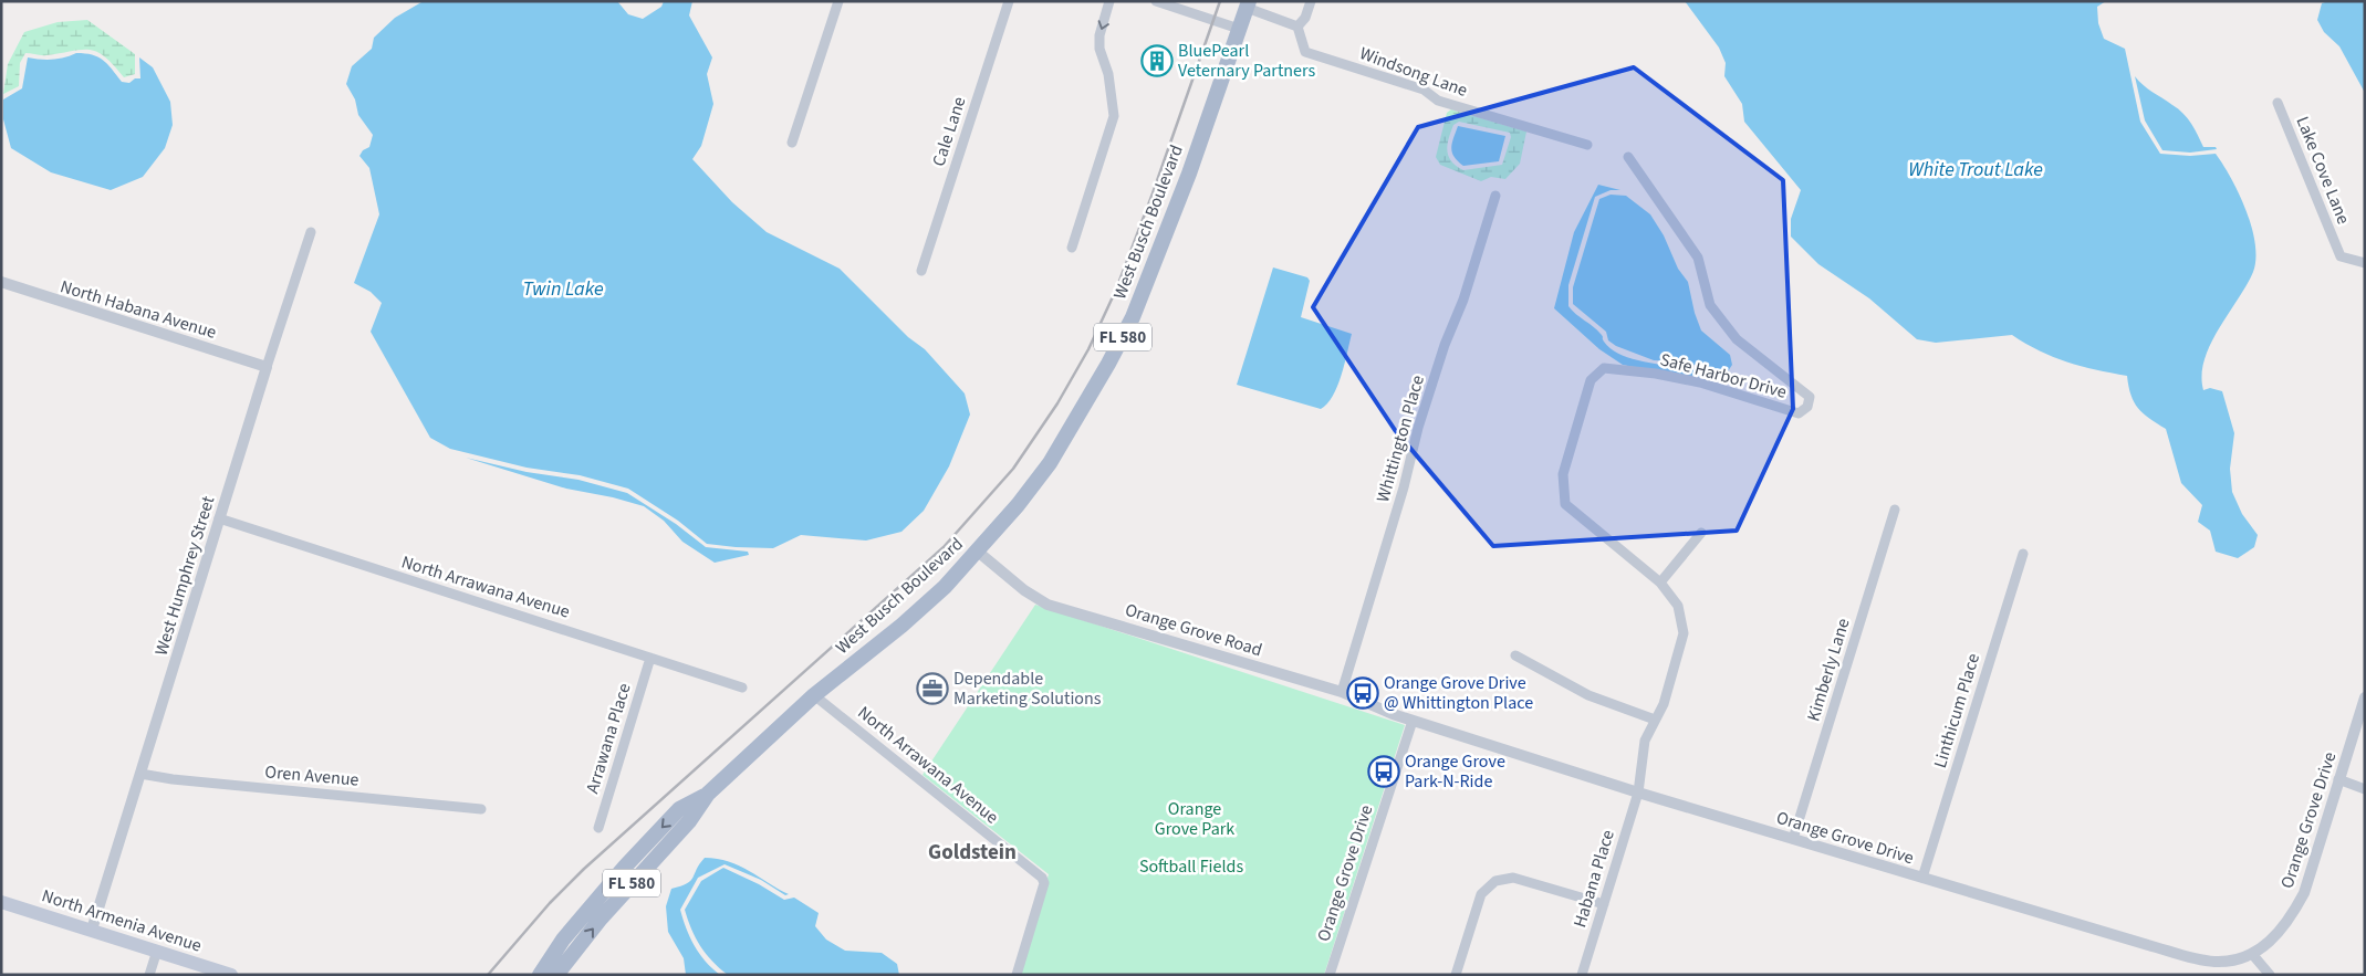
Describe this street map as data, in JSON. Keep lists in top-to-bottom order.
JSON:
{
  "streets": {
    "main road": ["West Busch Boulevard", "FL 580", "North Armenia Avenue"],
    "street": [
      "Windsong Lane",
      "Cale Lane",
      "Lake Cove Lane",
      "North Habana Avenue",
      "Safe Harbor Drive",
      "Whittington Place",
      "West Humphrey Street",
      "North Arrawana Avenue",
      "Orange Grove Road",
      "Kimberly Lane",
      "Linthicum Place",
      "Arrawana Place",
      "Oren Avenue",
      "Orange Grove Drive",
      "Habana Place"
    ]
  },
  "crossings": [
    ["West Busch Boulevard", "North Arrawana Avenue"],
    ["West Busch Boulevard", "Orange Grove Road"],
    ["North Habana Avenue", "West Humphrey Street"],
    ["Safe Harbor Drive", "Orange Grove Drive"],
    ["Safe Harbor Drive", "Habana Place"],
    ["Whittington Place", "Orange Grove Road"],
    ["West Humphrey Street", "North Arrawana Avenue"],
    ["West Humphrey Street", "Oren Avenue"],
    ["West Humphrey Street", "North Armenia Avenue"],
    ["North Arrawana Avenue", "Arrawana Place"],
    ["Orange Grove Road", "Orange Grove Drive"],
    ["Kimberly Lane", "Orange Grove Drive"],
    ["Linthicum Place", "Orange Grove Drive"],
    ["Orange Grove Drive", "Habana Place"]
  ],
  "districts": ["Goldstein"],
  "water": ["White Trout Lake", "Twin Lake"],
  "parks": ["Orange Grove Park", "Softball Fields"],
  "places": {
    "building": ["BluePearl Veternary Partners"],
    "office": ["Dependable Marketing Solutions"],
    "bus stop": ["Orange Grove Drive @ Whittington Place", "Orange Grove Park-N-Ride"]
  }
}
